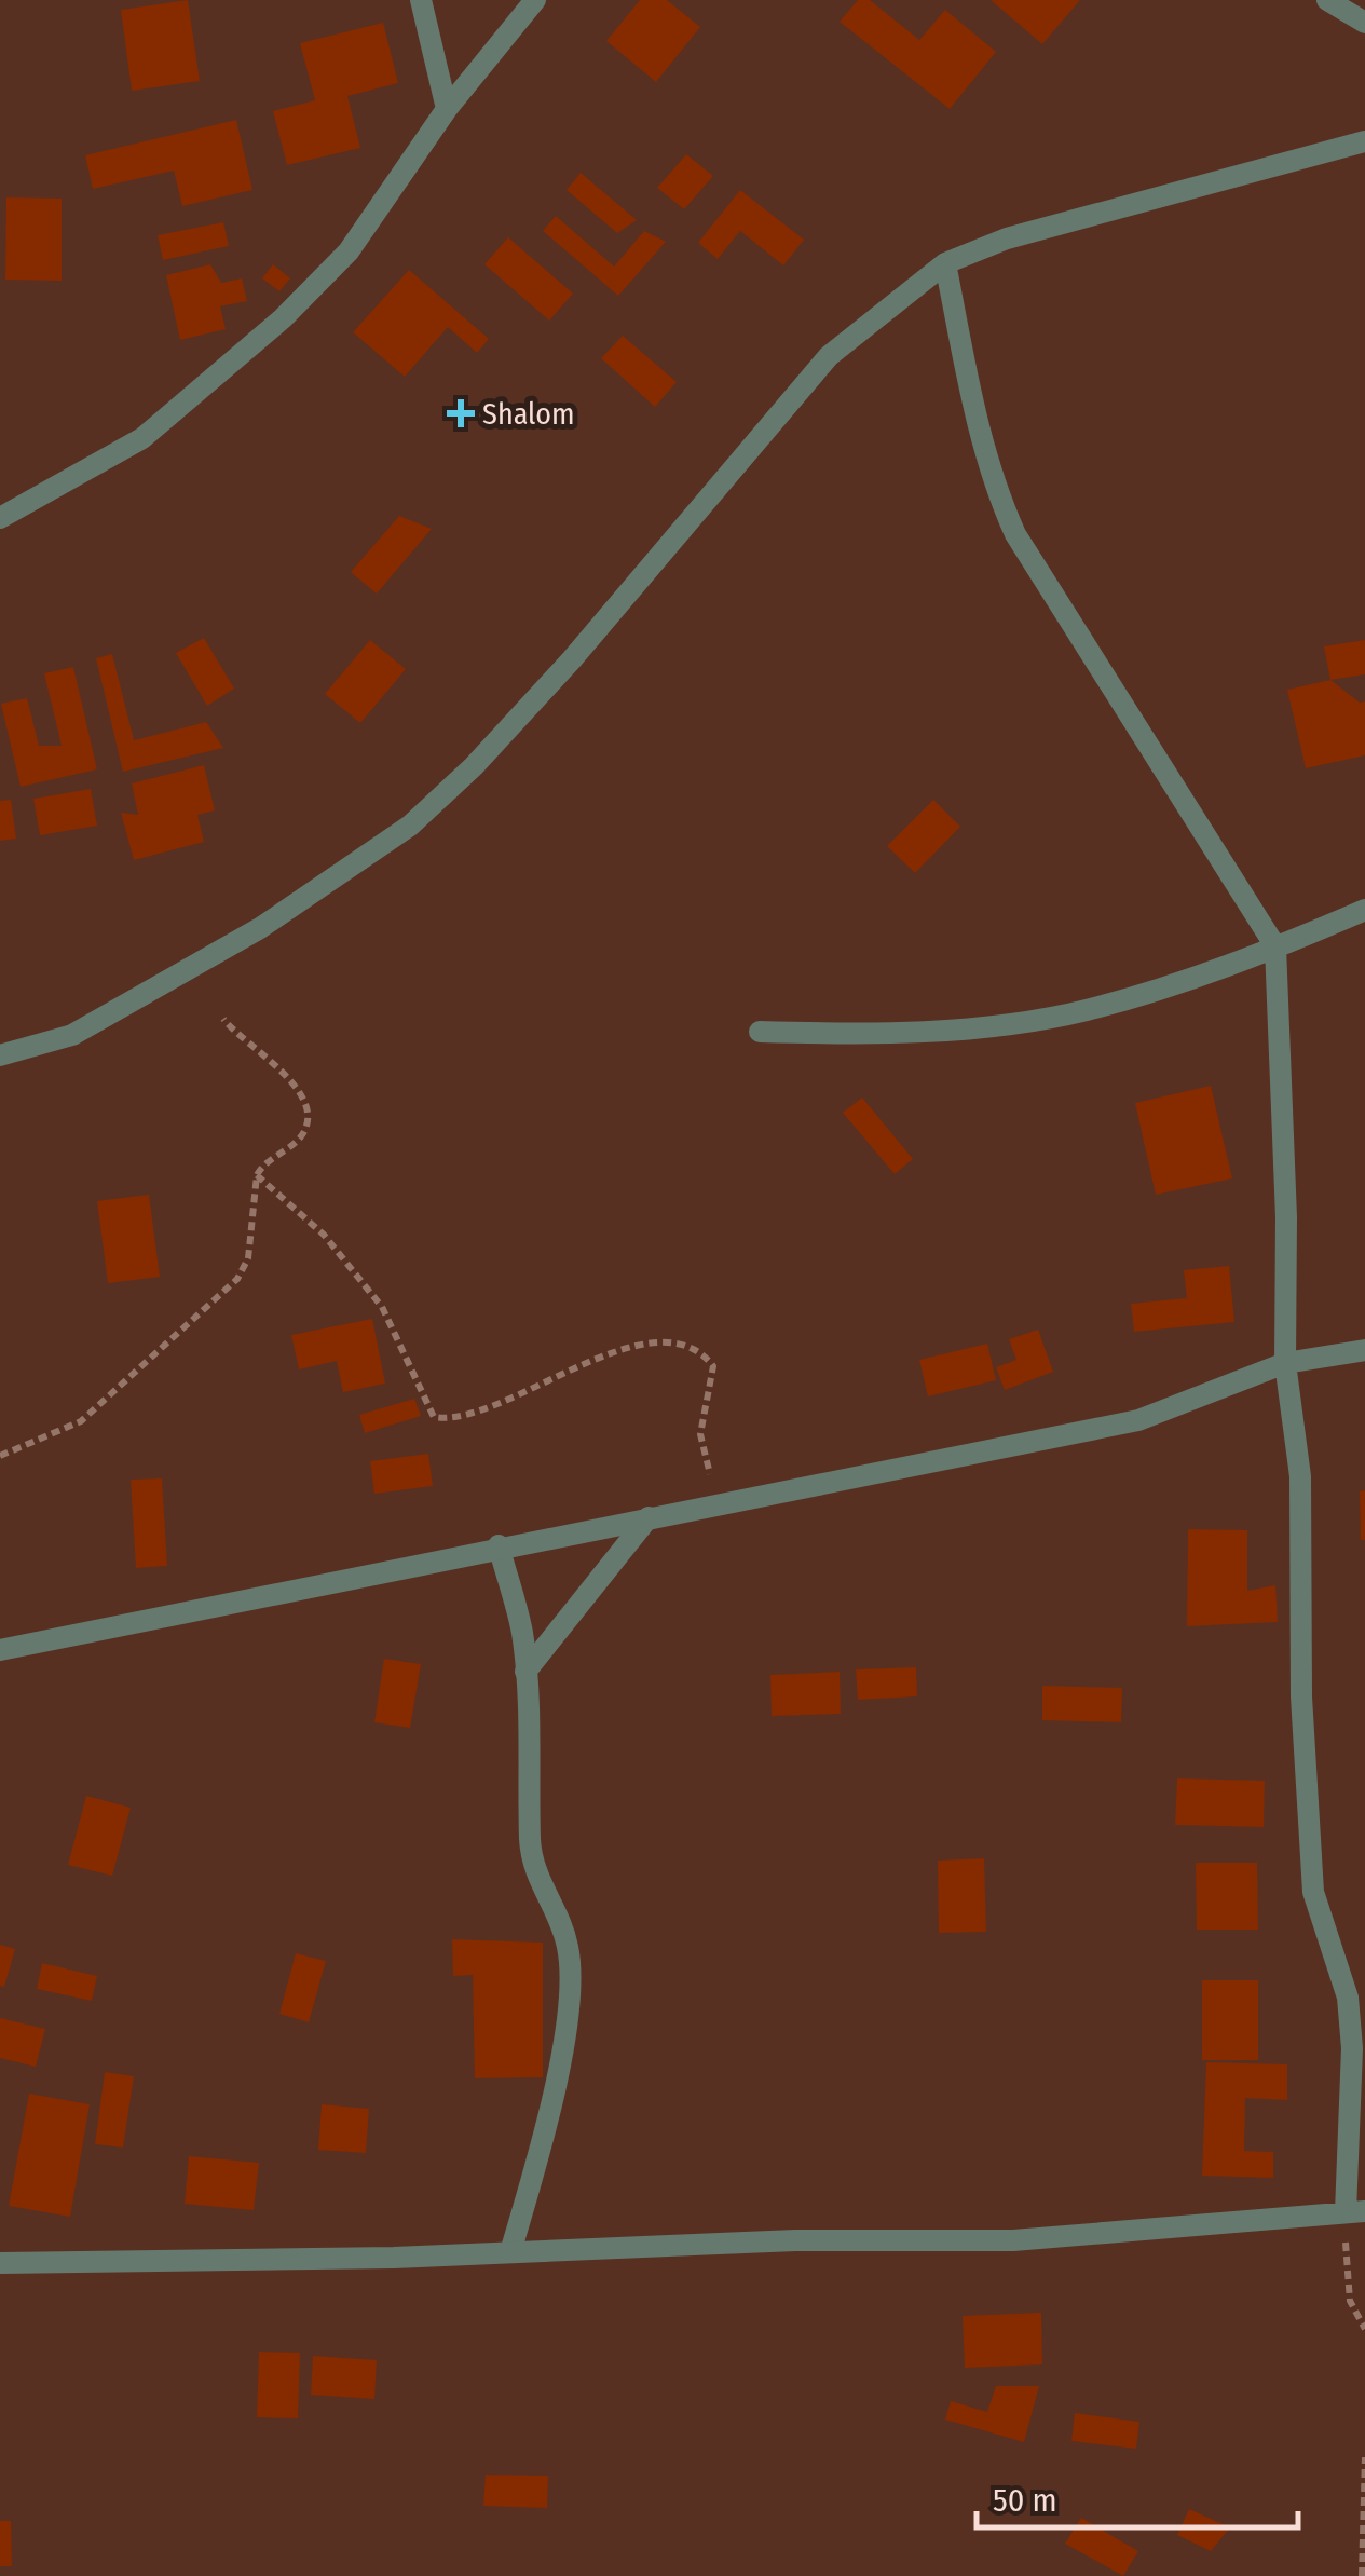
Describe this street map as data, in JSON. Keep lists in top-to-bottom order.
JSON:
{
  "places": {
    "health": ["Shalom"]
  },
  "scale_bar": "50 m"
}
